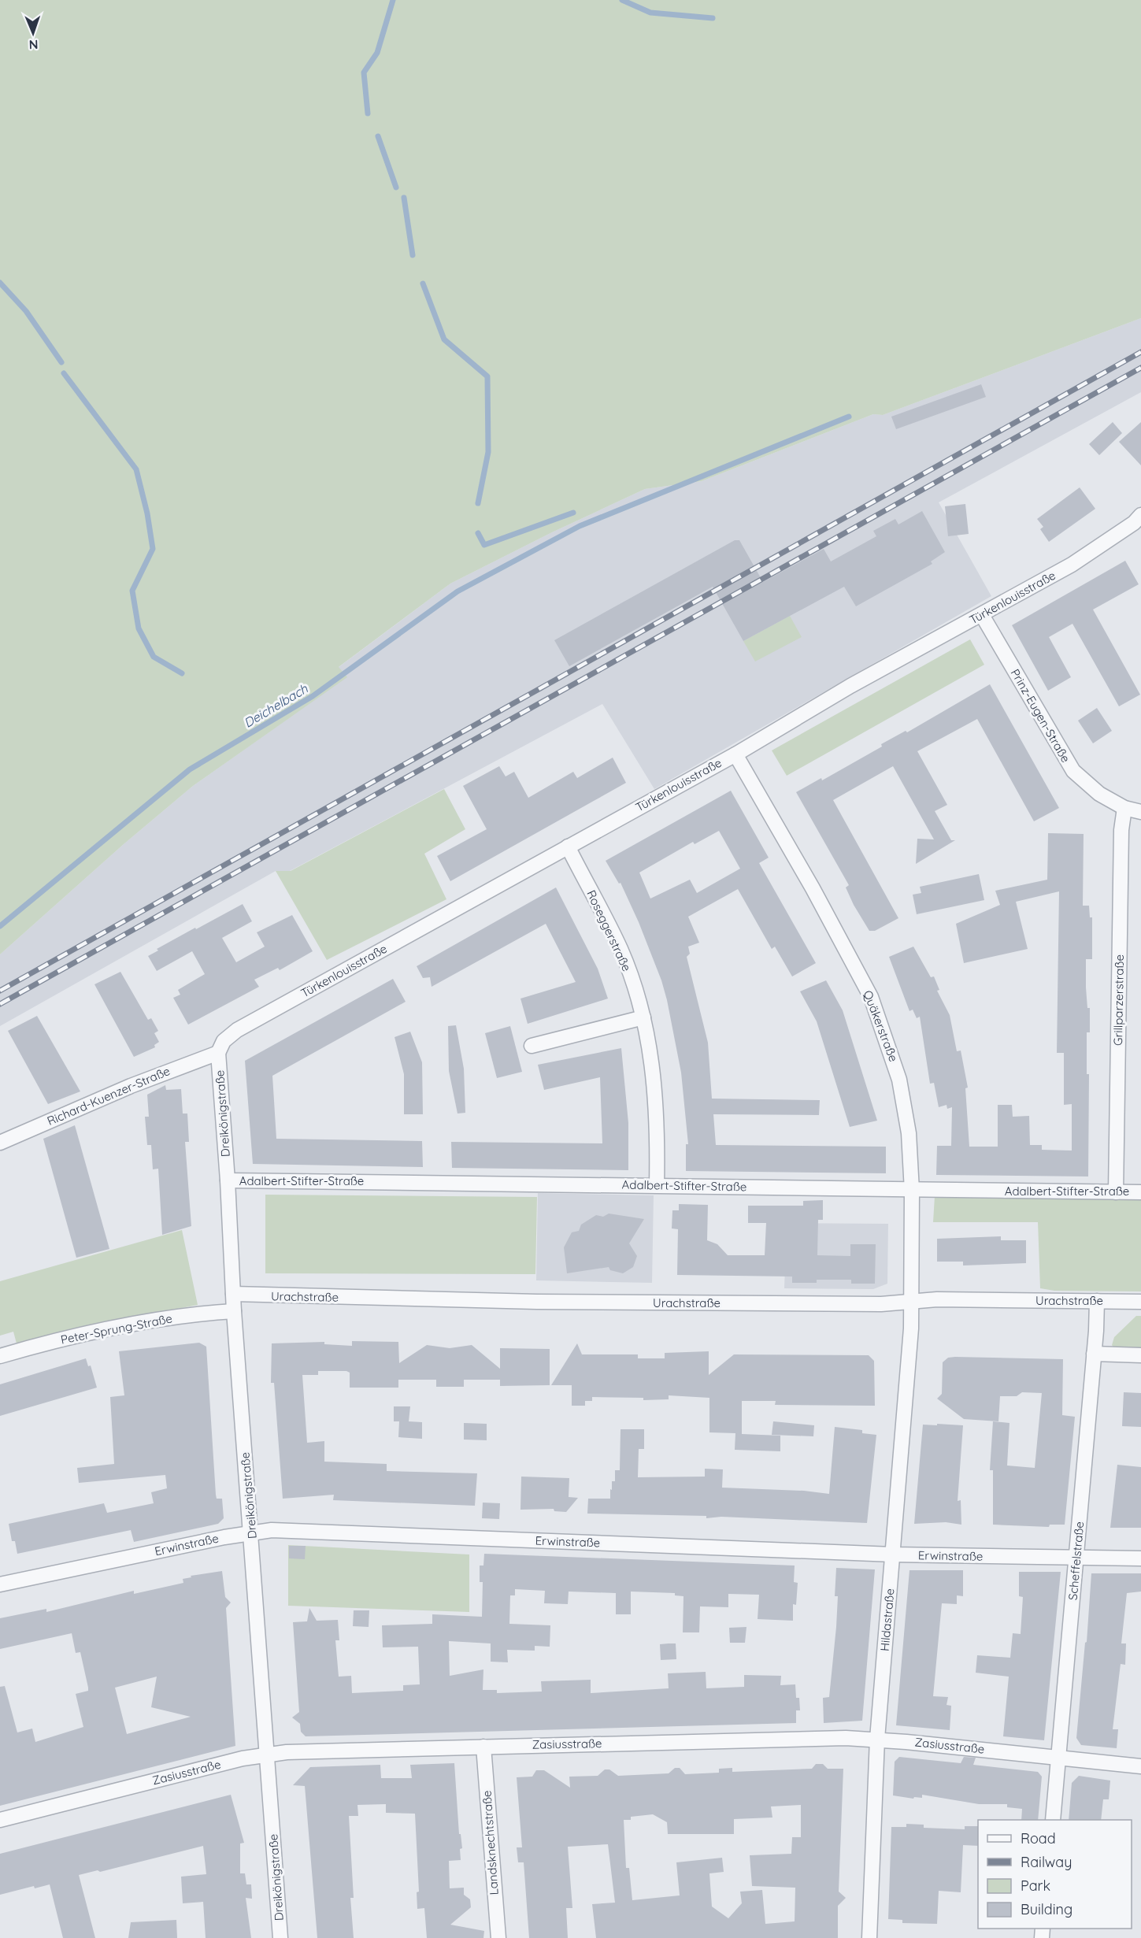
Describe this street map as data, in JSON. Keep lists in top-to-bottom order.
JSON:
{
  "streets": {
    "street": [
      "Türkenlouisstraße",
      "Prinz-Eugen-Straße",
      "Roseggerstraße",
      "Grillparzerstraße",
      "Quäkerstraße",
      "Richard-Kuenzer-Straße",
      "Dreikönigstraße",
      "Adalbert-Stifter-Straße",
      "Urachstraße",
      "Peter-Sprung-Straße",
      "Erwinstraße",
      "Scheffelstraße",
      "Hildastraße",
      "Zasiusstraße",
      "Landsknechtstraße"
    ]
  },
  "crossings": [
    ["Türkenlouisstraße", "Prinz-Eugen-Straße"],
    ["Türkenlouisstraße", "Roseggerstraße"],
    ["Türkenlouisstraße", "Quäkerstraße"],
    ["Türkenlouisstraße", "Richard-Kuenzer-Straße"],
    ["Türkenlouisstraße", "Dreikönigstraße"],
    ["Prinz-Eugen-Straße", "Grillparzerstraße"],
    ["Roseggerstraße", "Adalbert-Stifter-Straße"],
    ["Grillparzerstraße", "Adalbert-Stifter-Straße"],
    ["Quäkerstraße", "Adalbert-Stifter-Straße"],
    ["Quäkerstraße", "Urachstraße"],
    ["Quäkerstraße", "Hildastraße"],
    ["Richard-Kuenzer-Straße", "Dreikönigstraße"],
    ["Dreikönigstraße", "Adalbert-Stifter-Straße"],
    ["Dreikönigstraße", "Urachstraße"],
    ["Dreikönigstraße", "Peter-Sprung-Straße"],
    ["Dreikönigstraße", "Erwinstraße"],
    ["Dreikönigstraße", "Zasiusstraße"],
    ["Urachstraße", "Scheffelstraße"],
    ["Urachstraße", "Hildastraße"],
    ["Erwinstraße", "Scheffelstraße"],
    ["Erwinstraße", "Hildastraße"],
    ["Scheffelstraße", "Zasiusstraße"],
    ["Hildastraße", "Zasiusstraße"],
    ["Zasiusstraße", "Landsknechtstraße"]
  ],
  "water": ["Deichelbach"],
  "legend": [
    "Road",
    "Railway",
    "Park",
    "Building"
  ],
  "north": "bottom"
}
